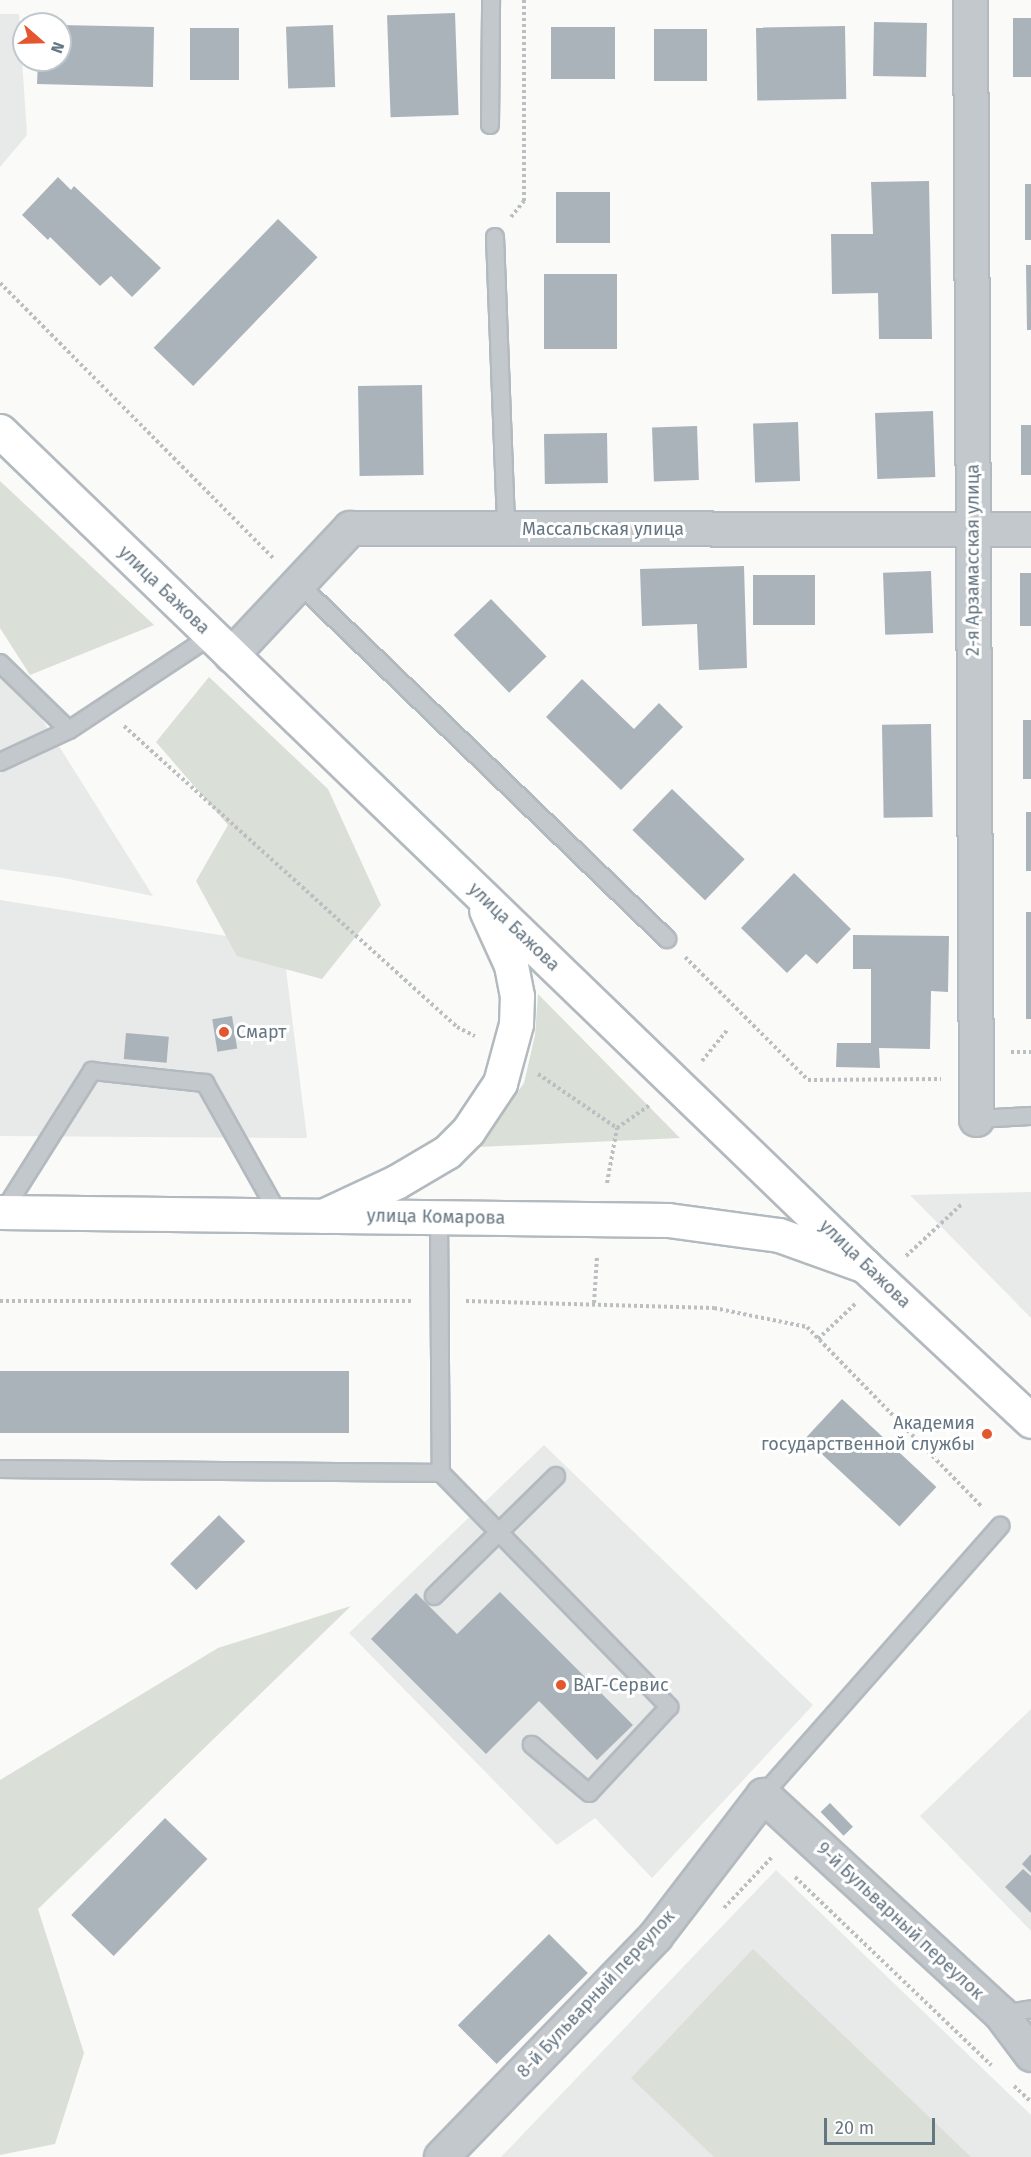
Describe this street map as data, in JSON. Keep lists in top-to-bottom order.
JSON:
{
  "streets": {
    "main road": ["улица Бажова", "улица Комарова"],
    "street": [
      "Массальская улица",
      "2-я Арзамасская улица",
      "9-й Бульварный переулок",
      "8-й Бульварный переулок"
    ]
  },
  "crossings": [
    ["Массальская улица", "2-я Арзамасская улица"],
    ["Массальская улица", "улица Бажова"],
    ["улица Бажова", "улица Комарова"],
    ["9-й Бульварный переулок", "8-й Бульварный переулок"]
  ],
  "places": ["Смарт", "Академия государственной службы", "ВАГ-Сервис"],
  "scale_bar": "20 m",
  "north": "right"
}
